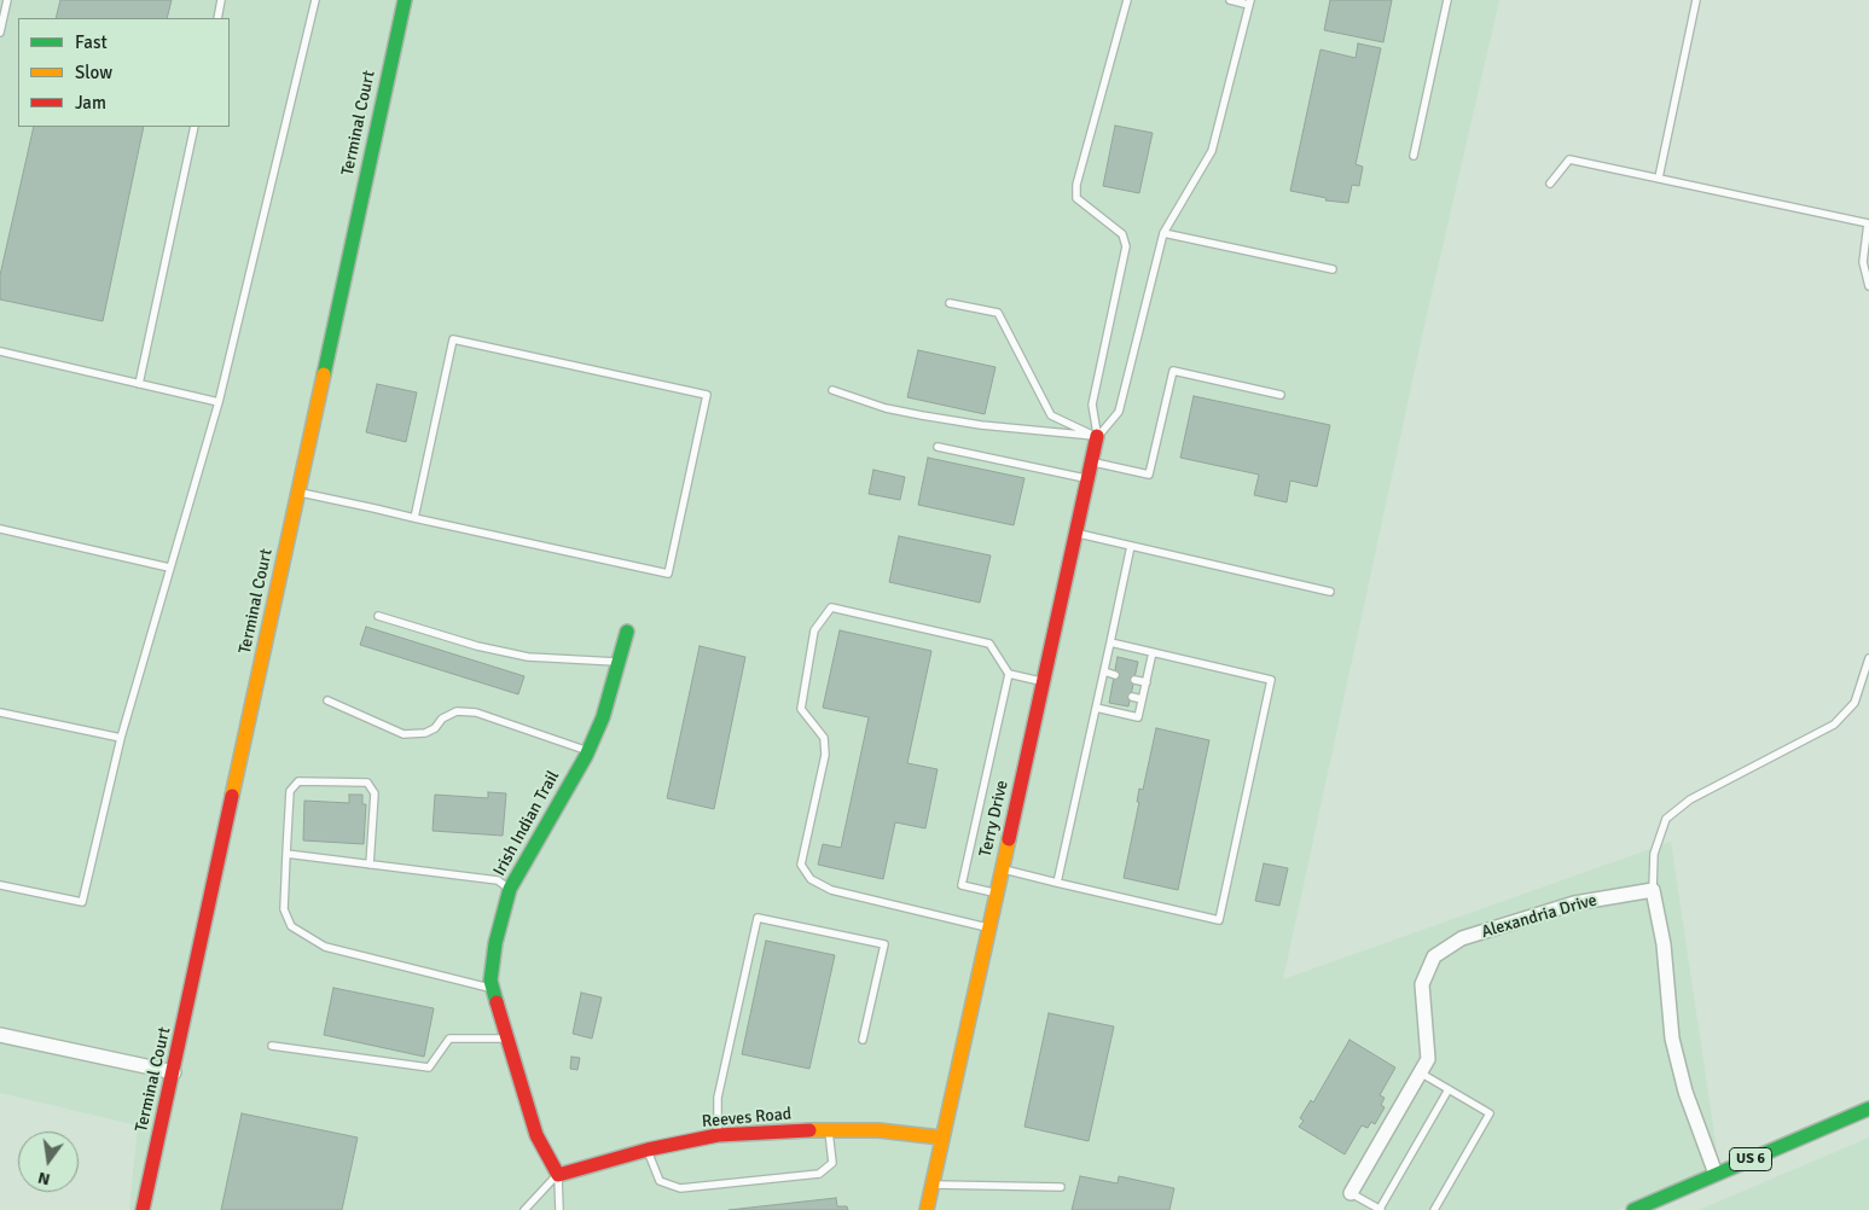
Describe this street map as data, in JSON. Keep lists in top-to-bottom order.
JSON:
{
  "streets": {
    "street": [
      "Terminal Court",
      "Terry Drive",
      "Irish Indian Trail",
      "Alexandria Drive",
      "Reeves Road",
      "US 6"
    ]
  },
  "crossings": [
    ["Terry Drive", "Reeves Road"],
    ["Irish Indian Trail", "Reeves Road"]
  ],
  "legend": ["Fast", "Slow", "Jam"],
  "north": "bottom"
}
